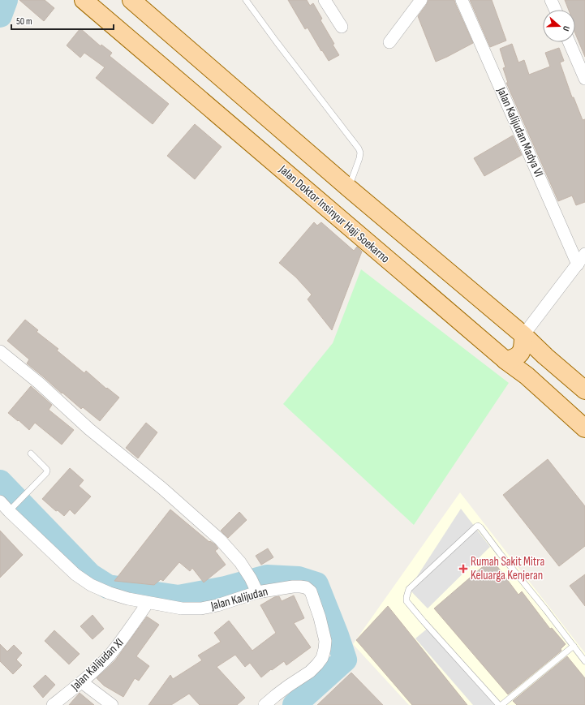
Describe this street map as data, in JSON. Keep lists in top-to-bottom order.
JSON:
{
  "streets": {
    "main road": ["Jalan Doktor Insinyur Haji Soekarno"],
    "street": ["Jalan Kalijudan Madya VI", "Jalan Kalijudan", "Jalan Kalijudan XI"]
  },
  "crossings": [
    ["Jalan Kalijudan", "Jalan Kalijudan XI"]
  ],
  "places": {
    "health": ["Rumah Sakit Mitra Keluarga Kenjeran"]
  },
  "scale_bar": "50 m",
  "north": "right"
}
